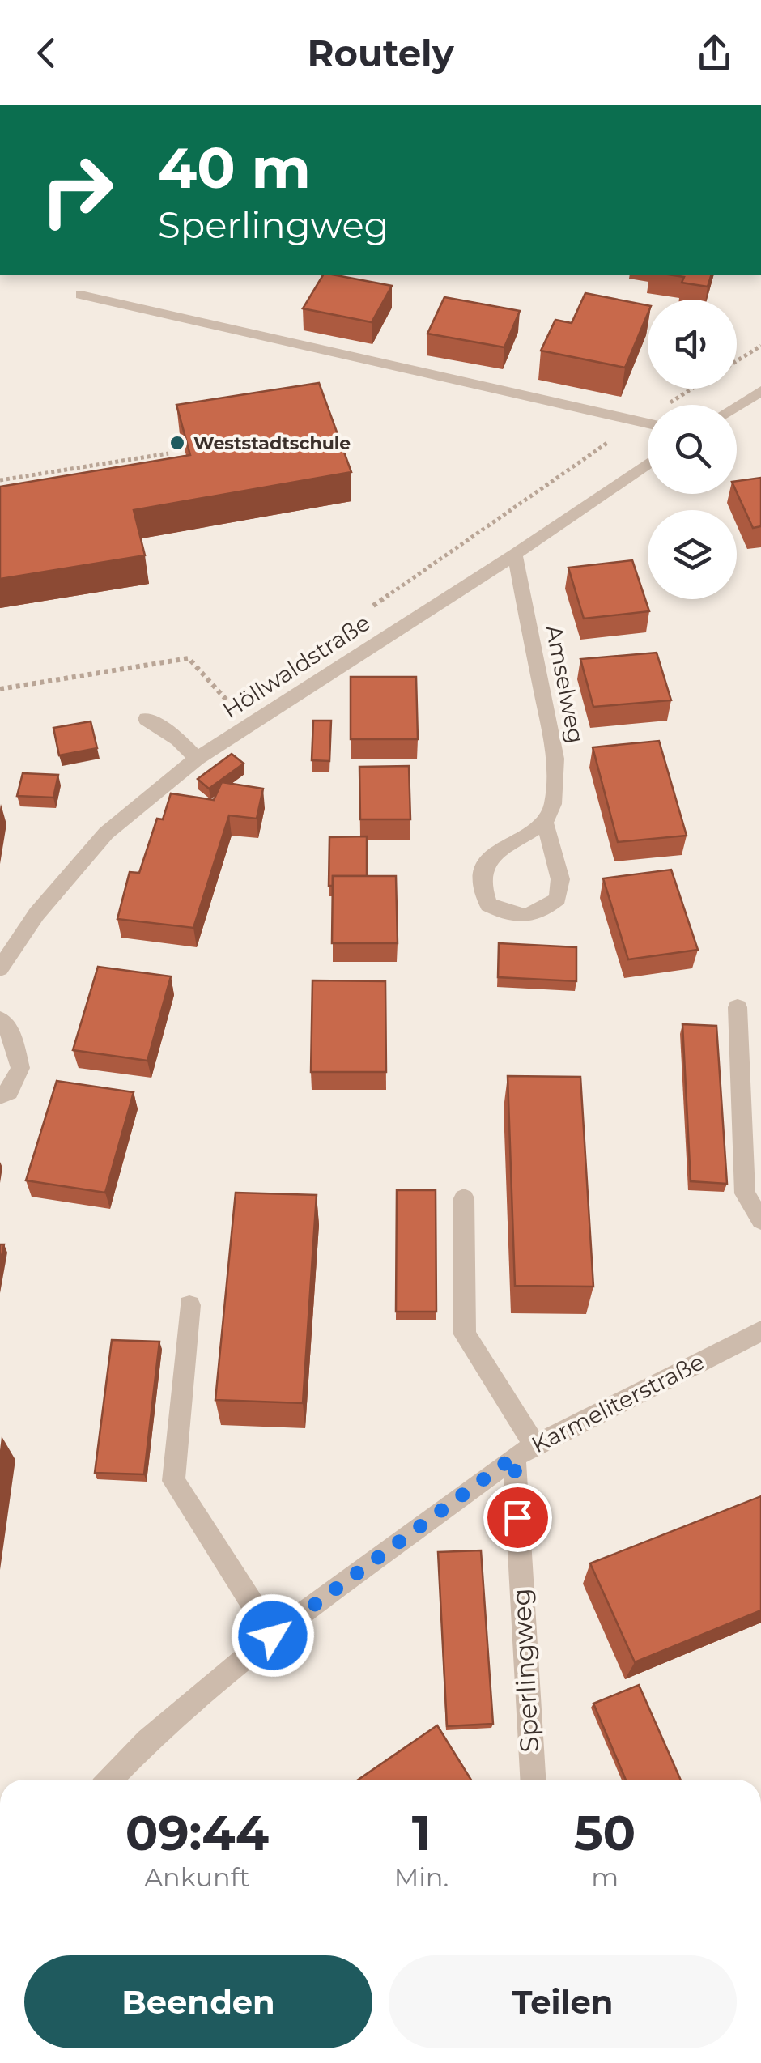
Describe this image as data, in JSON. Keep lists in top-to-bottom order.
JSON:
{
  "streets": {
    "street": [
      "Höllwaldstraße",
      "Amselweg",
      "Karmeliterstraße",
      "Sperlingweg"
    ]
  },
  "crossings": [
    ["Höllwaldstraße", "Amselweg"],
    ["Karmeliterstraße", "Sperlingweg"]
  ],
  "places": ["Weststadtschule"],
  "page": {
    "header": "Routely",
    "turn": ["40 m", "Sperlingweg"],
    "eta": [
      "09:44",
      "Ankunft",
      "1",
      "Min.",
      "50",
      "m"
    ],
    "buttons": ["Beenden", "Teilen"]
  }
}
